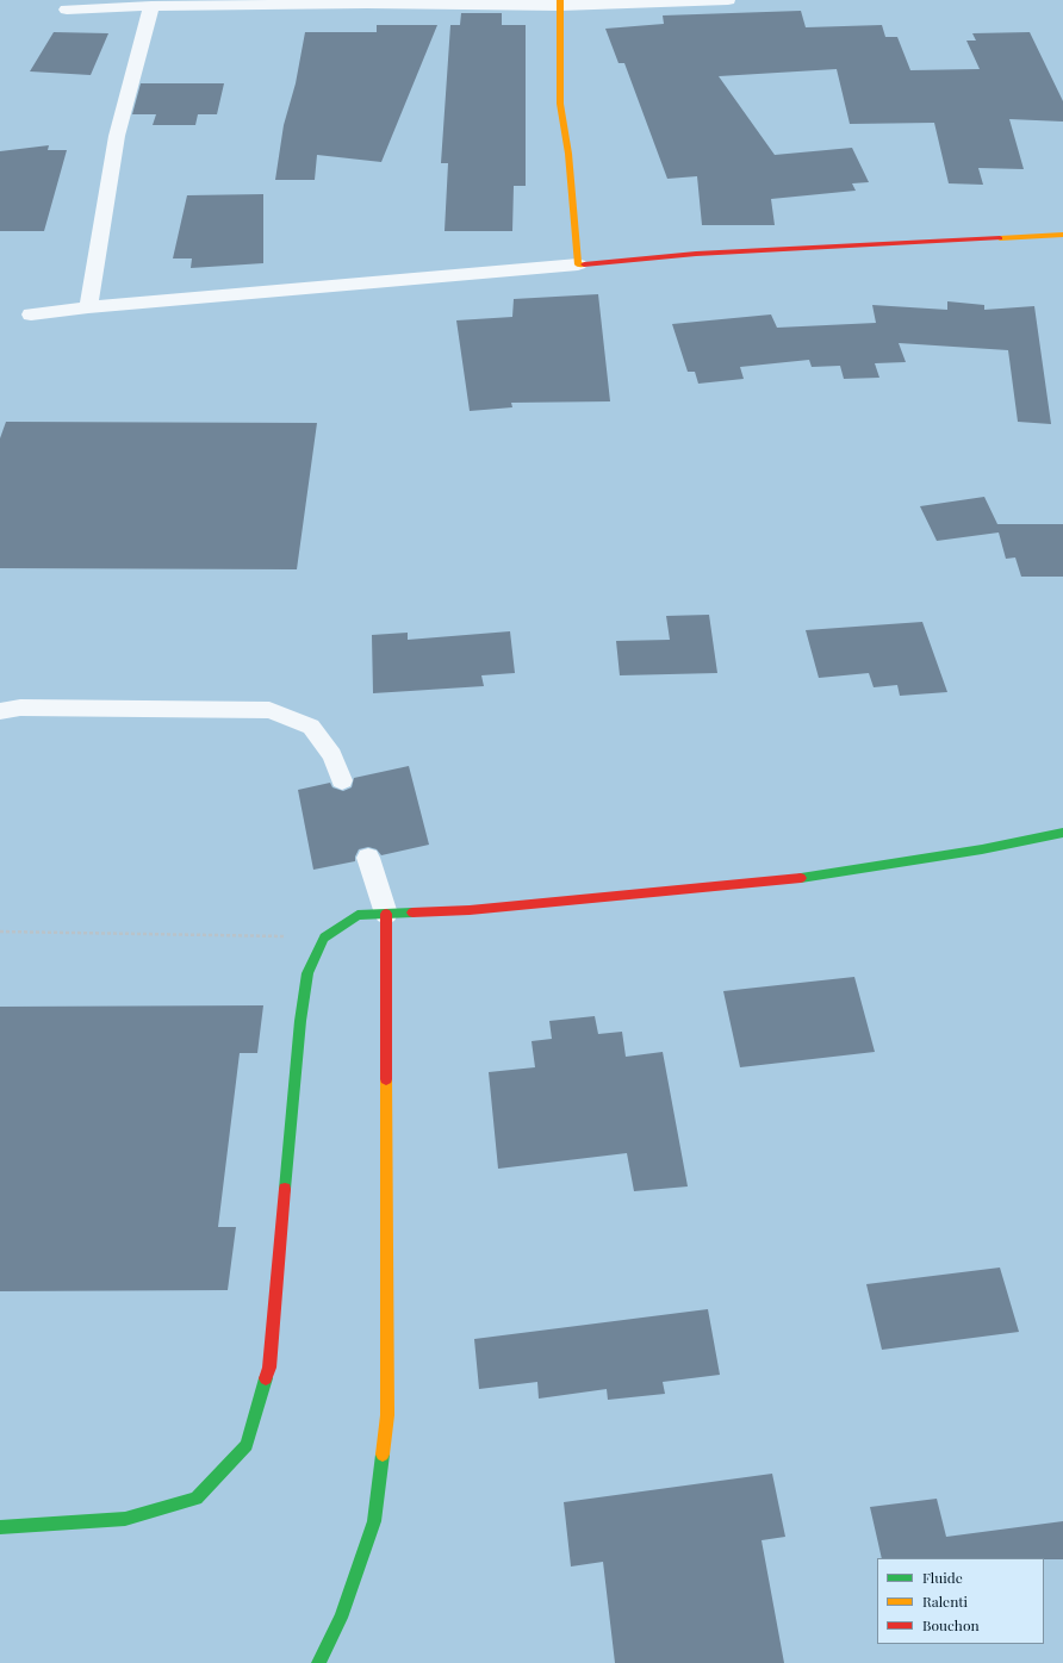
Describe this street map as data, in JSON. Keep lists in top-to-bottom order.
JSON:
{
  "legend": ["Fluide", "Ralenti", "Bouchon"]
}
